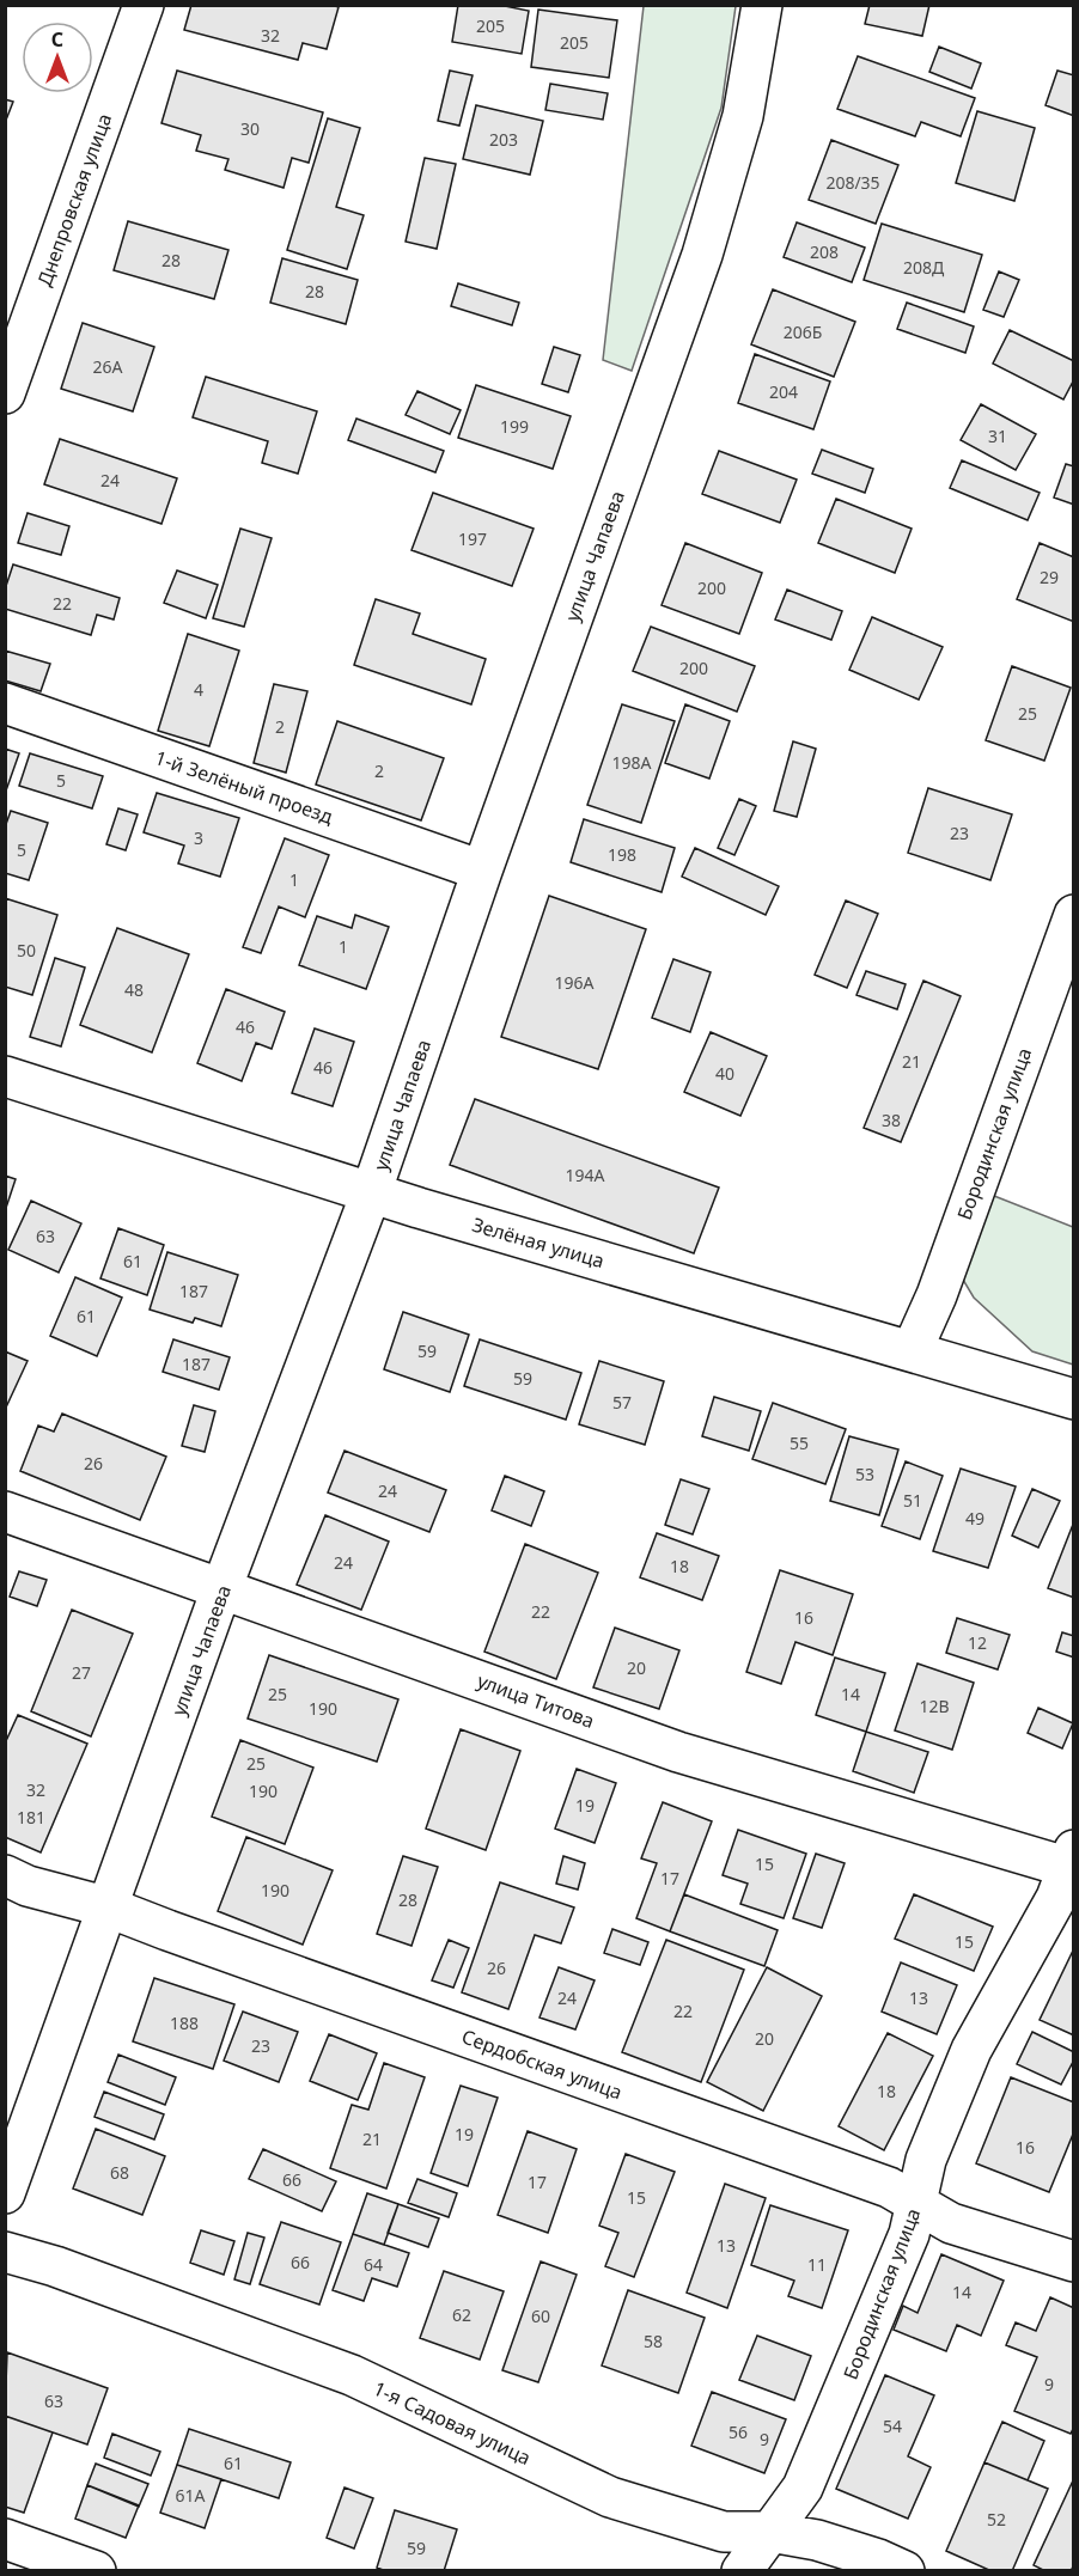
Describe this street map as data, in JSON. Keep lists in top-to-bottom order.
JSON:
{
  "streets": {
    "street": [
      "Днепровская улица",
      "улица Чапаева",
      "1-й Зелёный проезд",
      "Бородинская улица",
      "Зелёная улица",
      "улица Титова",
      "Сердобская улица",
      "1-я Садовая улица"
    ]
  },
  "crossings": [
    ["улица Чапаева", "1-й Зелёный проезд"],
    ["улица Чапаева", "Зелёная улица"],
    ["улица Чапаева", "улица Титова"],
    ["улица Чапаева", "Сердобская улица"],
    ["Бородинская улица", "Зелёная улица"],
    ["Бородинская улица", "улица Титова"],
    ["Бородинская улица", "Сердобская улица"],
    ["Бородинская улица", "1-я Садовая улица"]
  ],
  "house_numbers": [
    "205",
    "32",
    "205",
    "30",
    "203",
    "208/35",
    "208",
    "28",
    "208Д",
    "28",
    "206Б",
    "26А",
    "204",
    "199",
    "31",
    "24",
    "197",
    "29",
    "200",
    "22",
    "200",
    "4",
    "25",
    "2",
    "198А",
    "2",
    "5",
    "23",
    "3",
    "5",
    "198",
    "1",
    "1",
    "50",
    "196А",
    "48",
    "46",
    "21",
    "46",
    "40",
    "38",
    "194А",
    "63",
    "61",
    "187",
    "61",
    "59",
    "187",
    "59",
    "57",
    "55",
    "26",
    "53",
    "24",
    "51",
    "49",
    "24",
    "18",
    "22",
    "16",
    "12",
    "20",
    "27",
    "25",
    "14",
    "12В",
    "190",
    "25",
    "32",
    "190",
    "19",
    "181",
    "15",
    "17",
    "190",
    "28",
    "15",
    "26",
    "24",
    "13",
    "22",
    "188",
    "20",
    "23",
    "18",
    "19",
    "21",
    "16",
    "68",
    "66",
    "17",
    "15",
    "13",
    "66",
    "64",
    "11",
    "14",
    "62",
    "60",
    "58",
    "9",
    "63",
    "54",
    "56",
    "9",
    "61",
    "61А",
    "52",
    "59"
  ],
  "north": "top"
}
